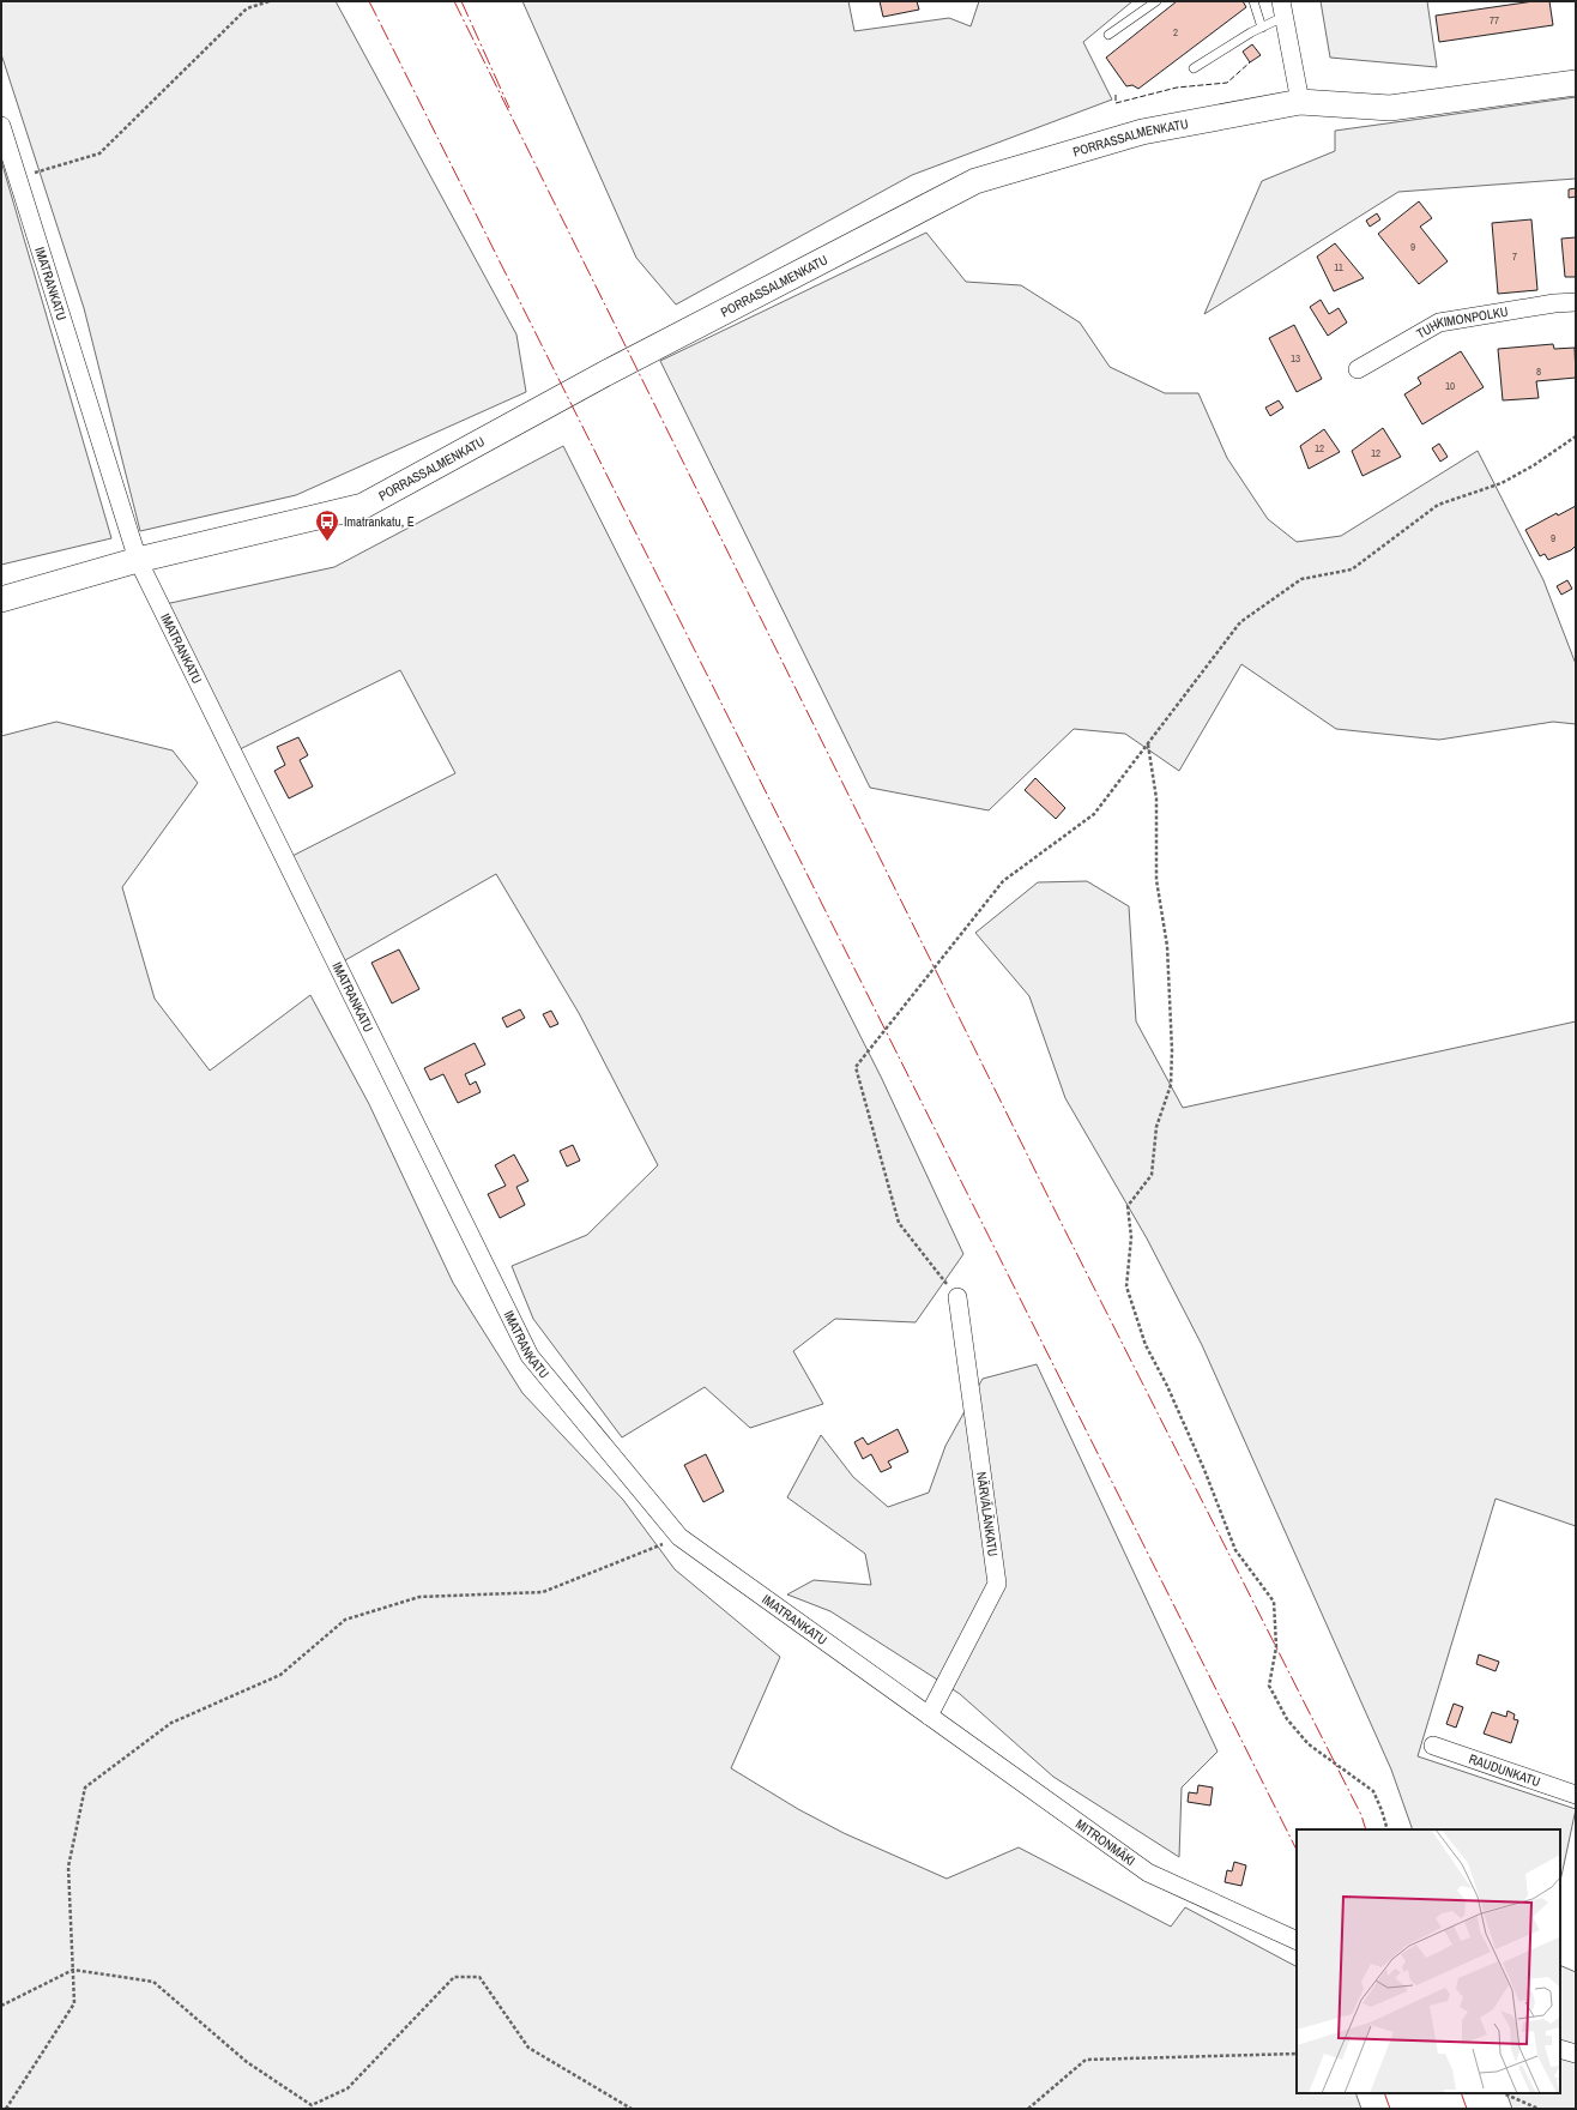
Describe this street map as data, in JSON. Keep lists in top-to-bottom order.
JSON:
{
  "streets": {
    "street": [
      "PORRASSALMENKATU",
      "IMATRANKATU",
      "TUHKIMONPOLKU",
      "NÄRVÄLÄNKATU",
      "RAUDUNKATU",
      "MITRONMÄKI"
    ]
  },
  "crossings": [
    ["PORRASSALMENKATU", "IMATRANKATU"],
    ["IMATRANKATU", "NÄRVÄLÄNKATU"],
    ["IMATRANKATU", "MITRONMÄKI"],
    ["NÄRVÄLÄNKATU", "MITRONMÄKI"]
  ],
  "places": {
    "bus stop": ["Imatrankatu, E"]
  },
  "house_numbers": [
    "77",
    "2",
    "9",
    "7",
    "11",
    "13",
    "8",
    "10",
    "12",
    "12",
    "9"
  ]
}
